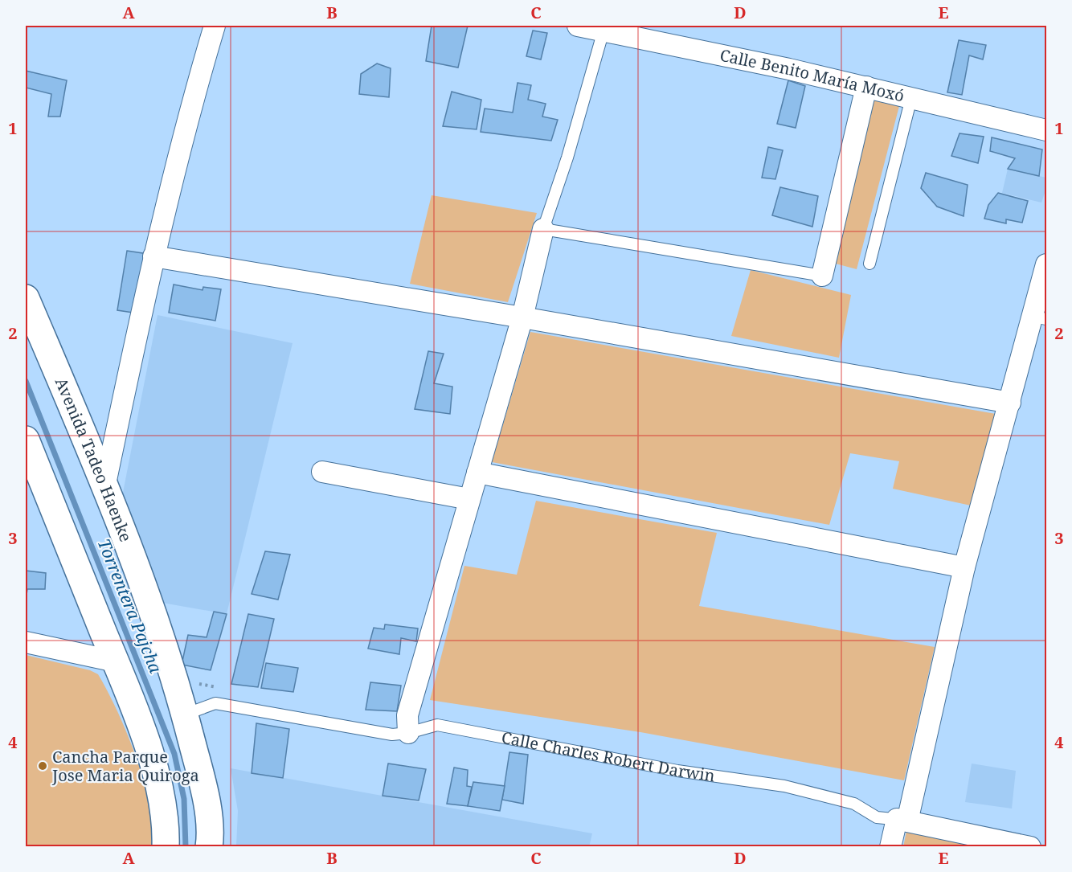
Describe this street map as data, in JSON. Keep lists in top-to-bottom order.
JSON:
{
  "streets": {
    "main road": ["Avenida Tadeo Haenke"],
    "street": ["Calle Benito María Moxó", "Calle Charles Robert Darwin"]
  },
  "crossings": [
    ["Avenida Tadeo Haenke", "Calle Charles Robert Darwin"]
  ],
  "water": ["Torrentera Pajcha"],
  "places": ["Cancha Parque Jose Maria Quiroga"],
  "grid": {
    "columns": [
      "A",
      "B",
      "C",
      "D",
      "E"
    ],
    "rows": [
      "1",
      "2",
      "3",
      "4"
    ]
  }
}
